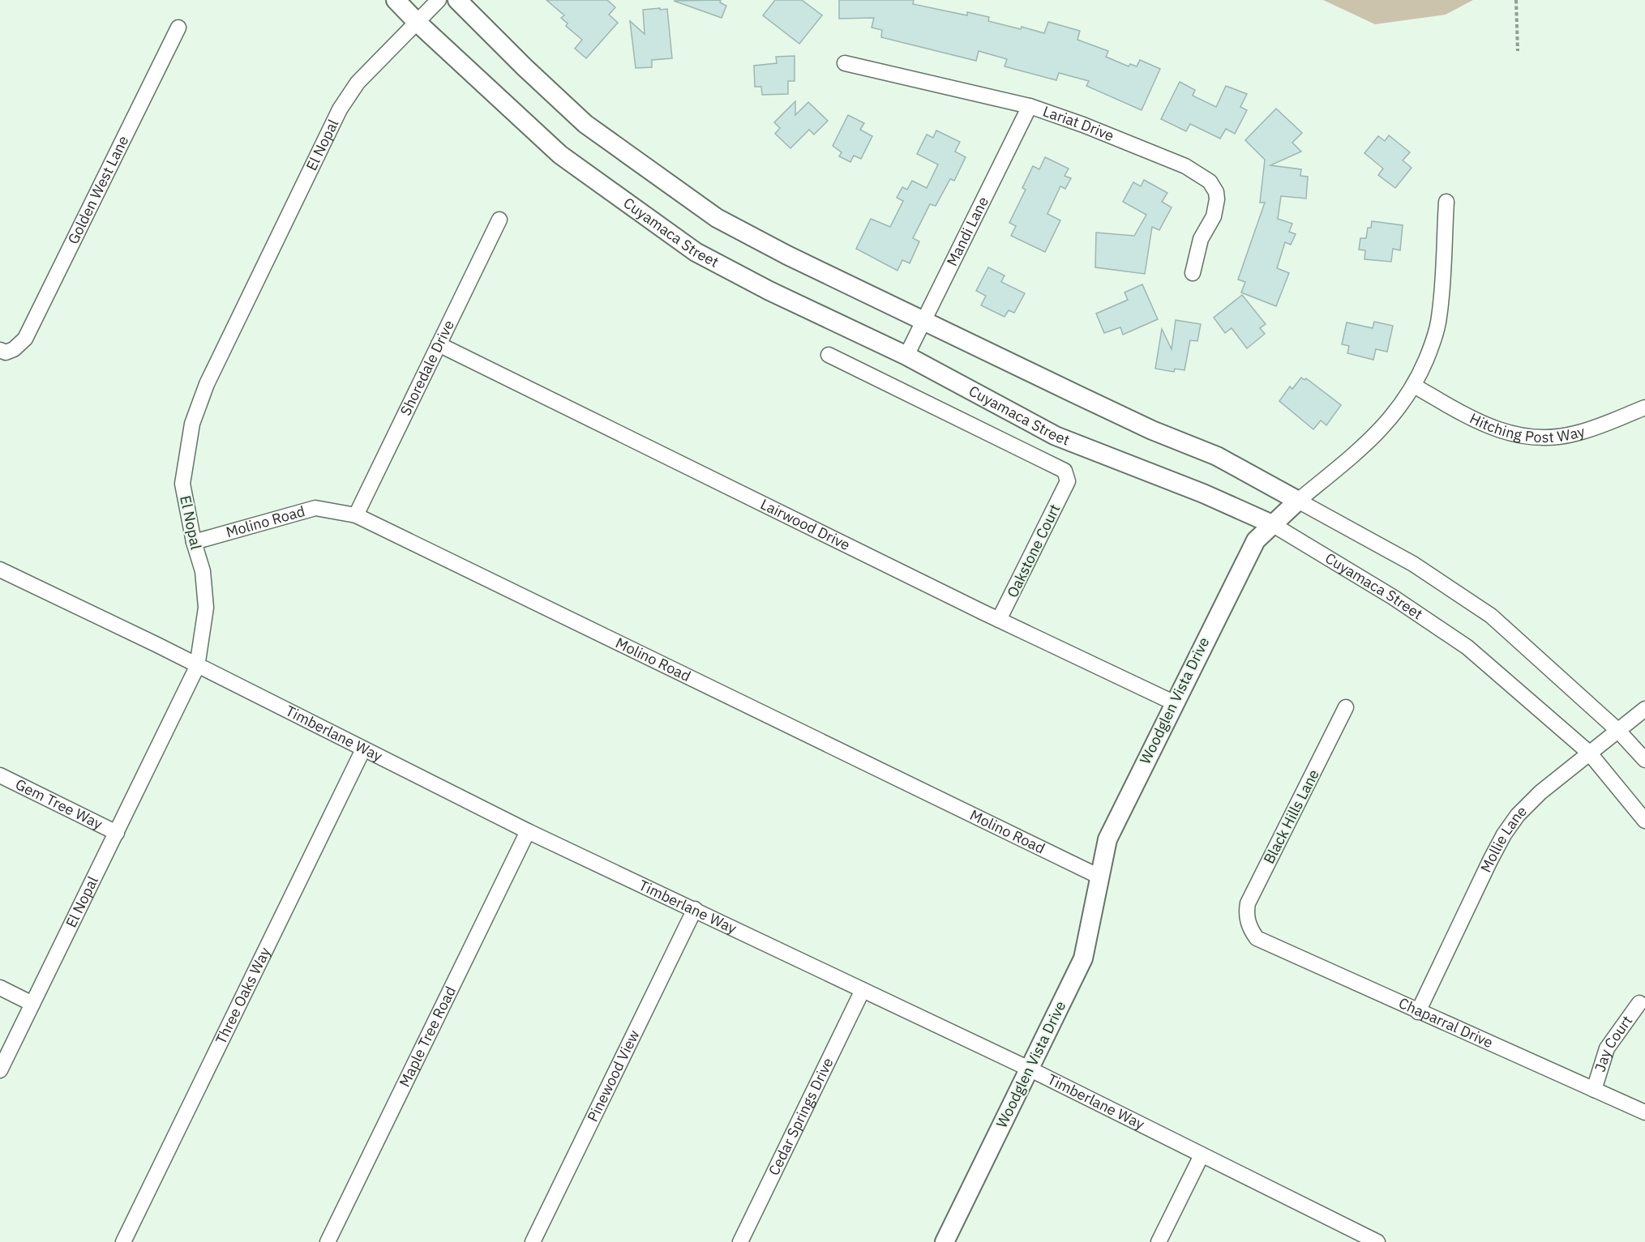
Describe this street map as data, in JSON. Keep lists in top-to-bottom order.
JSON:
{
  "streets": {
    "main road": ["Cuyamaca Street", "Woodglen Vista Drive"],
    "street": [
      "Lariat Drive",
      "El Nopal",
      "Golden West Lane",
      "Mandi Lane",
      "Shoredale Drive",
      "Hitching Post Way",
      "Molino Road",
      "Lairwood Drive",
      "Oakstone Court",
      "Timberlane Way",
      "Gem Tree Way",
      "Black Hills Lane",
      "Mollie Lane",
      "Three Oaks Way",
      "Chaparral Drive",
      "Maple Tree Road",
      "Jay Court",
      "Pinewood View",
      "Cedar Springs Drive"
    ]
  },
  "crossings": [
    ["Lariat Drive", "Mandi Lane"],
    ["El Nopal", "Cuyamaca Street"],
    ["El Nopal", "Molino Road"],
    ["El Nopal", "Timberlane Way"],
    ["El Nopal", "Gem Tree Way"],
    ["Mandi Lane", "Cuyamaca Street"],
    ["Cuyamaca Street", "Woodglen Vista Drive"],
    ["Cuyamaca Street", "Mollie Lane"],
    ["Shoredale Drive", "Molino Road"],
    ["Shoredale Drive", "Lairwood Drive"],
    ["Hitching Post Way", "Woodglen Vista Drive"],
    ["Molino Road", "Woodglen Vista Drive"],
    ["Lairwood Drive", "Oakstone Court"],
    ["Lairwood Drive", "Woodglen Vista Drive"],
    ["Woodglen Vista Drive", "Timberlane Way"],
    ["Timberlane Way", "Three Oaks Way"],
    ["Timberlane Way", "Maple Tree Road"],
    ["Timberlane Way", "Pinewood View"],
    ["Timberlane Way", "Cedar Springs Drive"],
    ["Black Hills Lane", "Chaparral Drive"],
    ["Mollie Lane", "Chaparral Drive"],
    ["Chaparral Drive", "Jay Court"]
  ]
}
